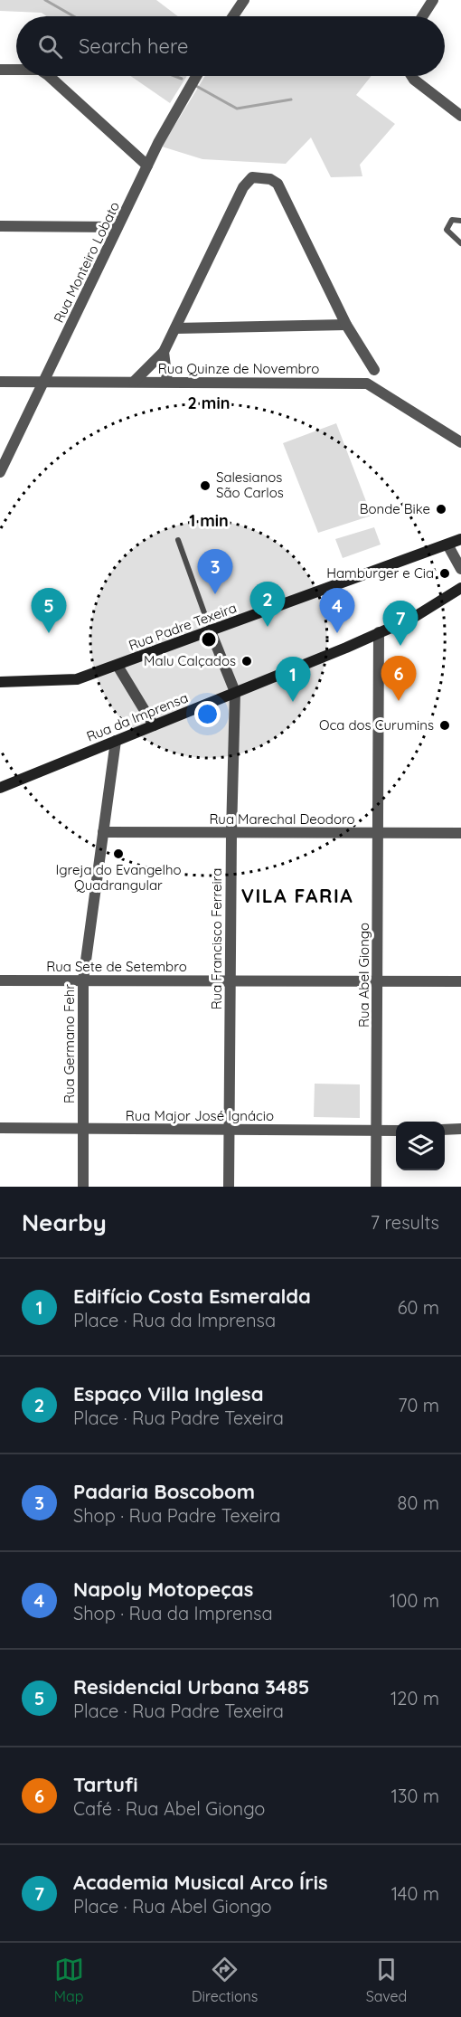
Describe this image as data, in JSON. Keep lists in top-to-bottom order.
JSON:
{
  "streets": {
    "main road": ["Rua Padre Texeira", "Rua da Imprensa"],
    "street": [
      "Rua Monteiro Lobato",
      "Rua Quinze de Novembro",
      "Rua Marechal Deodoro",
      "Rua Francisco Ferreira",
      "Rua Sete de Setembro",
      "Rua Abel Giongo",
      "Rua Germano Fehr",
      "Rua Major José Ignácio"
    ]
  },
  "crossings": [
    ["Rua Monteiro Lobato", "Rua Quinze de Novembro"],
    ["Rua da Imprensa", "Rua Francisco Ferreira"],
    ["Rua da Imprensa", "Rua Abel Giongo"],
    ["Rua da Imprensa", "Rua Germano Fehr"],
    ["Rua Marechal Deodoro", "Rua Francisco Ferreira"],
    ["Rua Marechal Deodoro", "Rua Abel Giongo"],
    ["Rua Marechal Deodoro", "Rua Germano Fehr"],
    ["Rua Francisco Ferreira", "Rua Sete de Setembro"],
    ["Rua Francisco Ferreira", "Rua Major José Ignácio"],
    ["Rua Sete de Setembro", "Rua Abel Giongo"],
    ["Rua Sete de Setembro", "Rua Germano Fehr"],
    ["Rua Abel Giongo", "Rua Major José Ignácio"],
    ["Rua Germano Fehr", "Rua Major José Ignácio"]
  ],
  "districts": ["VILA FARIA"],
  "places": [
    "Salesianos São Carlos",
    "Bonde Bike",
    "Hamburger e Cia",
    "Malu Calçados",
    "Oca dos Curumins",
    "Igreja do Evangelho Quadrangular"
  ],
  "page": {
    "search": "Search here",
    "pins": [
      "3",
      "2",
      "4",
      "5",
      "7",
      "6",
      "1"
    ],
    "heading": ["Nearby", "7 results"],
    "list": [
      {
        "mark": "1",
        "name": "Edifício Costa Esmeralda",
        "note": "Place · Rua da Imprensa",
        "value": "60 m"
      },
      {
        "mark": "2",
        "name": "Espaço Villa Inglesa",
        "note": "Place · Rua Padre Texeira",
        "value": "70 m"
      },
      {
        "mark": "3",
        "name": "Padaria Boscobom",
        "note": "Shop · Rua Padre Texeira",
        "value": "80 m"
      },
      {
        "mark": "4",
        "name": "Napoly Motopeças",
        "note": "Shop · Rua da Imprensa",
        "value": "100 m"
      },
      {
        "mark": "5",
        "name": "Residencial Urbana 3485",
        "note": "Place · Rua Padre Texeira",
        "value": "120 m"
      },
      {
        "mark": "6",
        "name": "Tartufi",
        "note": "Café · Rua Abel Giongo",
        "value": "130 m"
      },
      {
        "mark": "7",
        "name": "Academia Musical Arco Íris",
        "note": "Place · Rua Abel Giongo",
        "value": "140 m"
      }
    ],
    "nav": ["Map", "Directions", "Saved"]
  },
  "rings": ["2 min", "1 min"]
}
